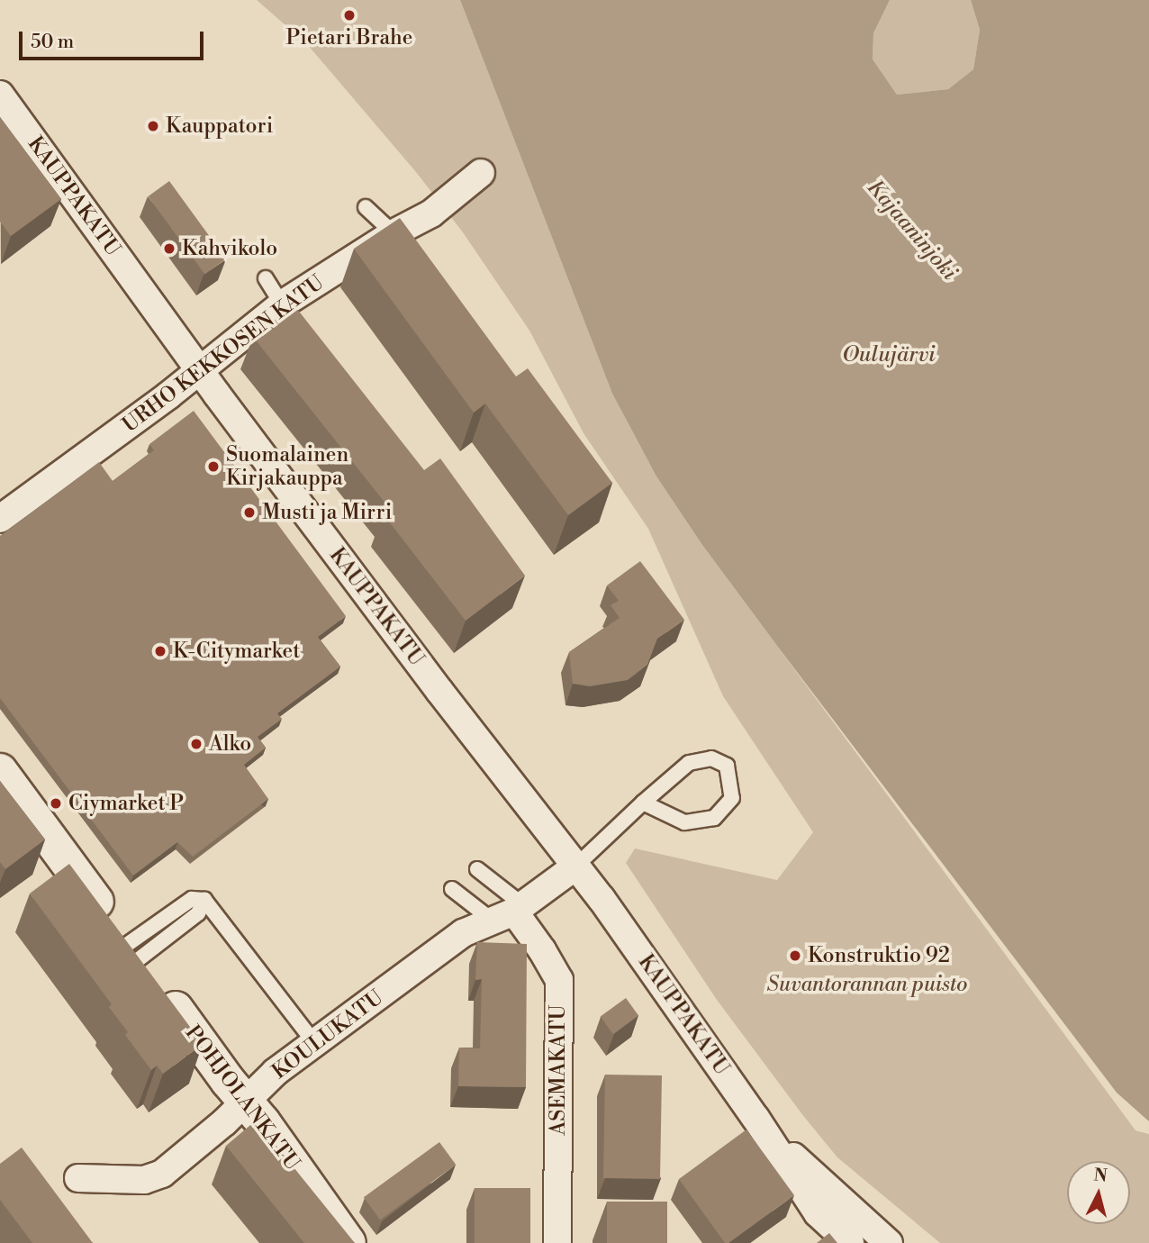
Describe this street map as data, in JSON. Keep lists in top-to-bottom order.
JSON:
{
  "streets": {
    "street": [
      "KAUPPAKATU",
      "URHO KEKKOSEN KATU",
      "KOULUKATU",
      "ASEMAKATU",
      "POHJOLANKATU"
    ]
  },
  "crossings": [
    ["KAUPPAKATU", "URHO KEKKOSEN KATU"],
    ["KAUPPAKATU", "KOULUKATU"],
    ["KOULUKATU", "ASEMAKATU"],
    ["KOULUKATU", "POHJOLANKATU"]
  ],
  "water": ["Kajaaninjoki", "Oulujärvi"],
  "parks": ["Suvantorannan puisto"],
  "places": [
    "Pietari Brahe",
    "Kauppatori",
    "Kahvikolo",
    "Suomalainen Kirjakauppa",
    "Musti ja Mirri",
    "K-Citymarket",
    "Alko",
    "Ciymarket P",
    "Konstruktio 92"
  ],
  "scale_bar": "50 m",
  "north": "top"
}
